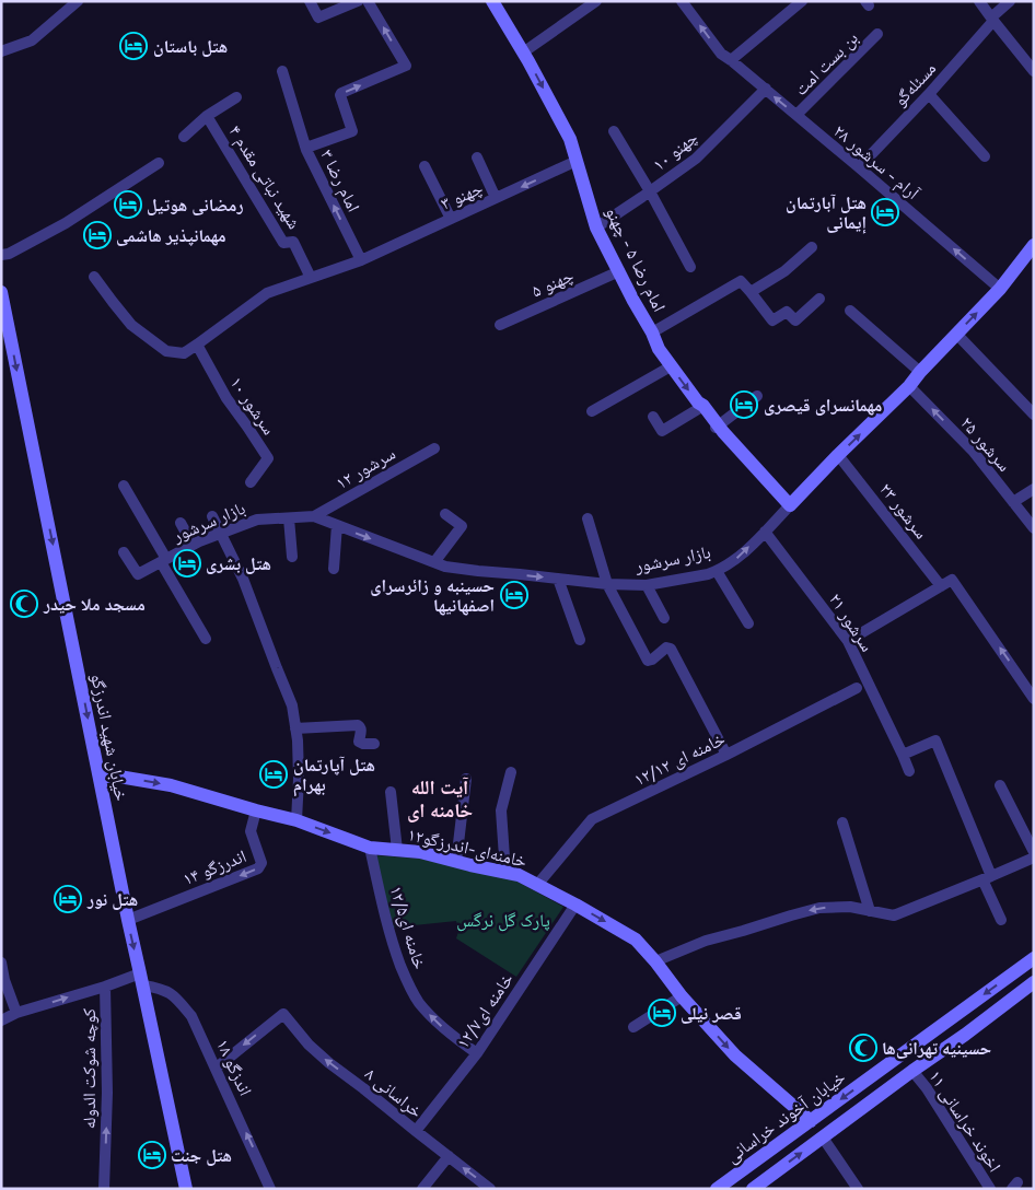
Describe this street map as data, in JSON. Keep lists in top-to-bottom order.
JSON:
{
  "streets": {
    "street": [
      "بن بست امت",
      "مسئله‌گو",
      "چهنو ۱۰",
      "آرام - سرشور ۲۸",
      "شهید نباتی مقدم ۴",
      "امام رضا ۳",
      "چهنو ۳",
      "امام رضا ۵ - چهنو",
      "چهنو ۵",
      "سرشور ۱۰",
      "سرشور ۲۵",
      "سرشور ۱۲",
      "سرشور ۲۳",
      "بازار سرشور",
      "سرشور ۲۱",
      "خیابان شهید اندرزگو",
      "خامنه ای ۱۲/۱۲",
      "خامنه‌ای-اندرزگو۱۲",
      "اندرزگو ۱۴",
      "خامنه ای۱۲/۵",
      "خامنه ای۱۲/۷",
      "اندزگو ۱۸",
      "کوچه شوکت الدوله",
      "خراسانی ۸",
      "خیابان آخوند خراسانی",
      "اخوند خراسانی ۱۱"
    ]
  },
  "crossings": [
    ["بن بست امت", "آرام - سرشور ۲۸"],
    ["مسئله‌گو", "آرام - سرشور ۲۸"],
    ["چهنو ۱۰", "آرام - سرشور ۲۸"],
    ["چهنو ۱۰", "امام رضا ۵ - چهنو"],
    ["آرام - سرشور ۲۸", "بازار سرشور"],
    ["شهید نباتی مقدم ۴", "چهنو ۳"],
    ["امام رضا ۳", "چهنو ۳"],
    ["چهنو ۳", "امام رضا ۵ - چهنو"],
    ["چهنو ۳", "سرشور ۱۰"],
    ["امام رضا ۵ - چهنو", "چهنو ۵"],
    ["امام رضا ۵ - چهنو", "بازار سرشور"],
    ["سرشور ۲۵", "بازار سرشور"],
    ["سرشور ۱۲", "بازار سرشور"],
    ["سرشور ۲۳", "بازار سرشور"],
    ["بازار سرشور", "سرشور ۲۱"],
    ["خیابان شهید اندرزگو", "خامنه‌ای-اندرزگو۱۲"],
    ["خیابان شهید اندرزگو", "اندرزگو ۱۴"],
    ["خیابان شهید اندرزگو", "اندزگو ۱۸"],
    ["خیابان شهید اندرزگو", "کوچه شوکت الدوله"],
    ["خامنه ای ۱۲/۱۲", "خامنه‌ای-اندرزگو۱۲"],
    ["خامنه‌ای-اندرزگو۱۲", "اندرزگو ۱۴"],
    ["خامنه‌ای-اندرزگو۱۲", "خامنه ای۱۲/۵"],
    ["خامنه‌ای-اندرزگو۱۲", "خامنه ای۱۲/۷"],
    ["خامنه‌ای-اندرزگو۱۲", "خیابان آخوند خراسانی"],
    ["خامنه ای۱۲/۵", "خامنه ای۱۲/۷"],
    ["خامنه ای۱۲/۷", "خراسانی ۸"],
    ["اندزگو ۱۸", "کوچه شوکت الدوله"],
    ["اندزگو ۱۸", "خراسانی ۸"]
  ],
  "one_way": [
    "آرام - سرشور ۲۸",
    "بازار سرشور",
    "خیابان شهید اندرزگو",
    "خامنه‌ای-اندرزگو۱۲",
    "اندرزگو ۱۴",
    "خامنه ای۱۲/۵",
    "اندزگو ۱۸",
    "کوچه شوکت الدوله",
    "خراسانی ۸"
  ],
  "districts": ["آیت الله خامنه ای"],
  "parks": ["پارک گل نرگس"],
  "places": {
    "hotel": [
      "هتل باستان",
      "رمضانی هوتیل",
      "هتل آبارتمان إیمانی",
      "مهمانپذیر هاشمی",
      "مهمانسرای قیصری",
      "هتل بشری",
      "حسینبه و زائرسرای اصفهانیها",
      "هتل آپارتمان بهرام",
      "هتل نور",
      "قصر نیلی",
      "هتل جنت"
    ],
    "mosque": ["مسجد ملا حیدر", "حسینیه تهرانی‌ها"]
  }
}
